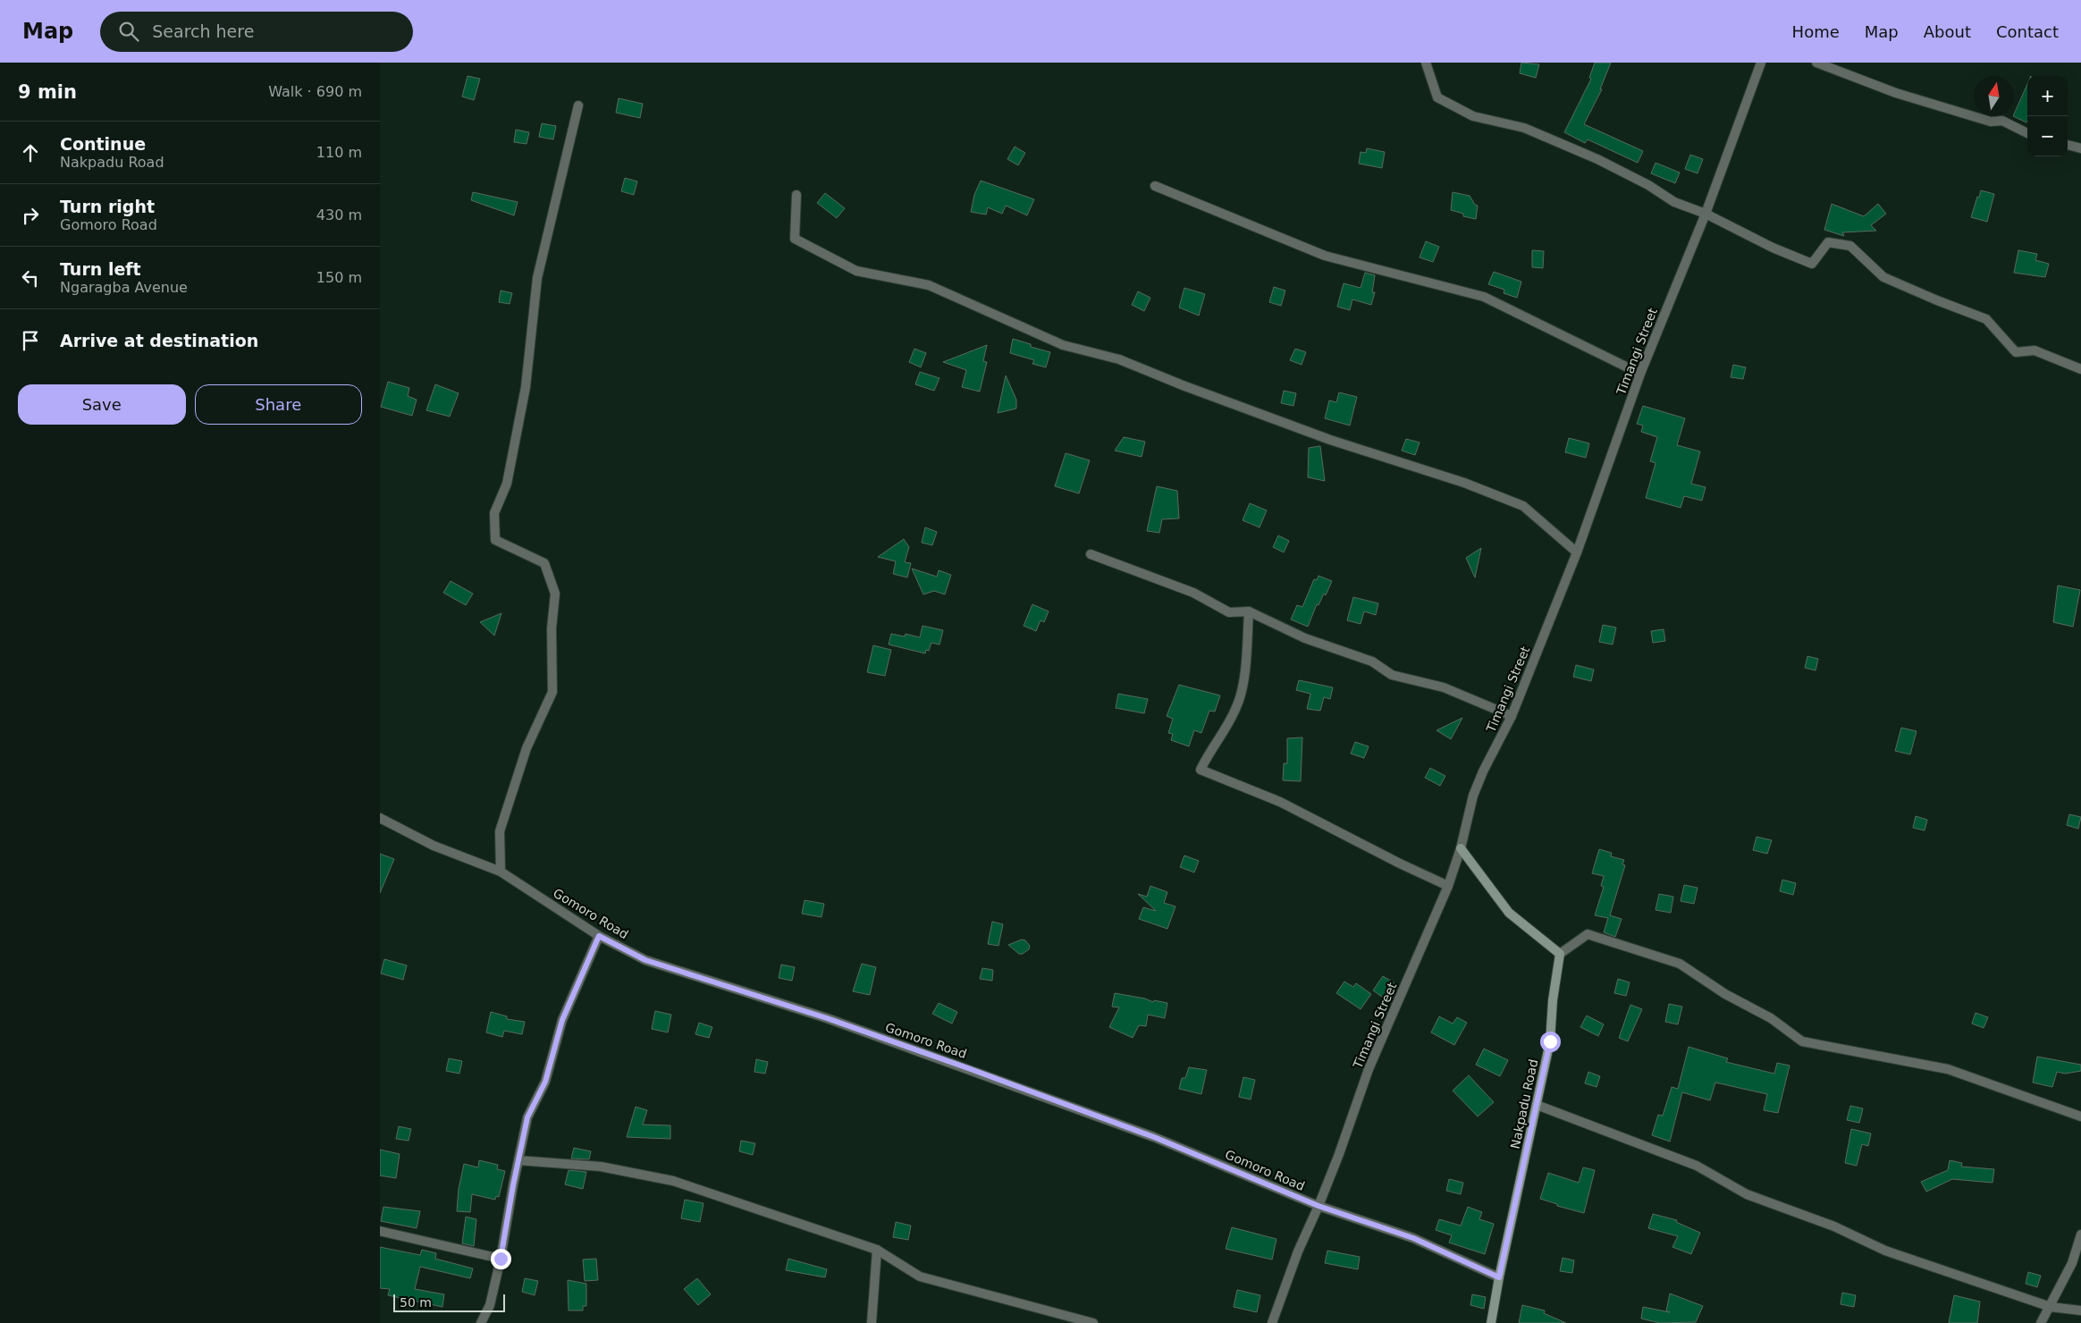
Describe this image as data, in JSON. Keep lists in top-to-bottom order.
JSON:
{
  "streets": {
    "street": ["Timangi Street", "Gomoro Road", "Nakpadu Road"]
  },
  "crossings": [
    ["Timangi Street", "Gomoro Road"],
    ["Gomoro Road", "Nakpadu Road"]
  ],
  "scale_bar": "50 m",
  "north": "top",
  "page": {
    "header": "Map",
    "search": "Search here",
    "nav": [
      "Home",
      "Map",
      "About",
      "Contact"
    ],
    "heading": ["9 min", "Walk · 690 m"],
    "map_buttons": ["+", "−"],
    "list": [
      ["Continue", "Nakpadu Road", "110 m"],
      ["Turn right", "Gomoro Road", "430 m"],
      ["Turn left", "Ngaragba Avenue", "150 m"],
      "Arrive at destination"
    ],
    "buttons": ["Save", "Share"],
    "scale": "50 m"
  }
}
